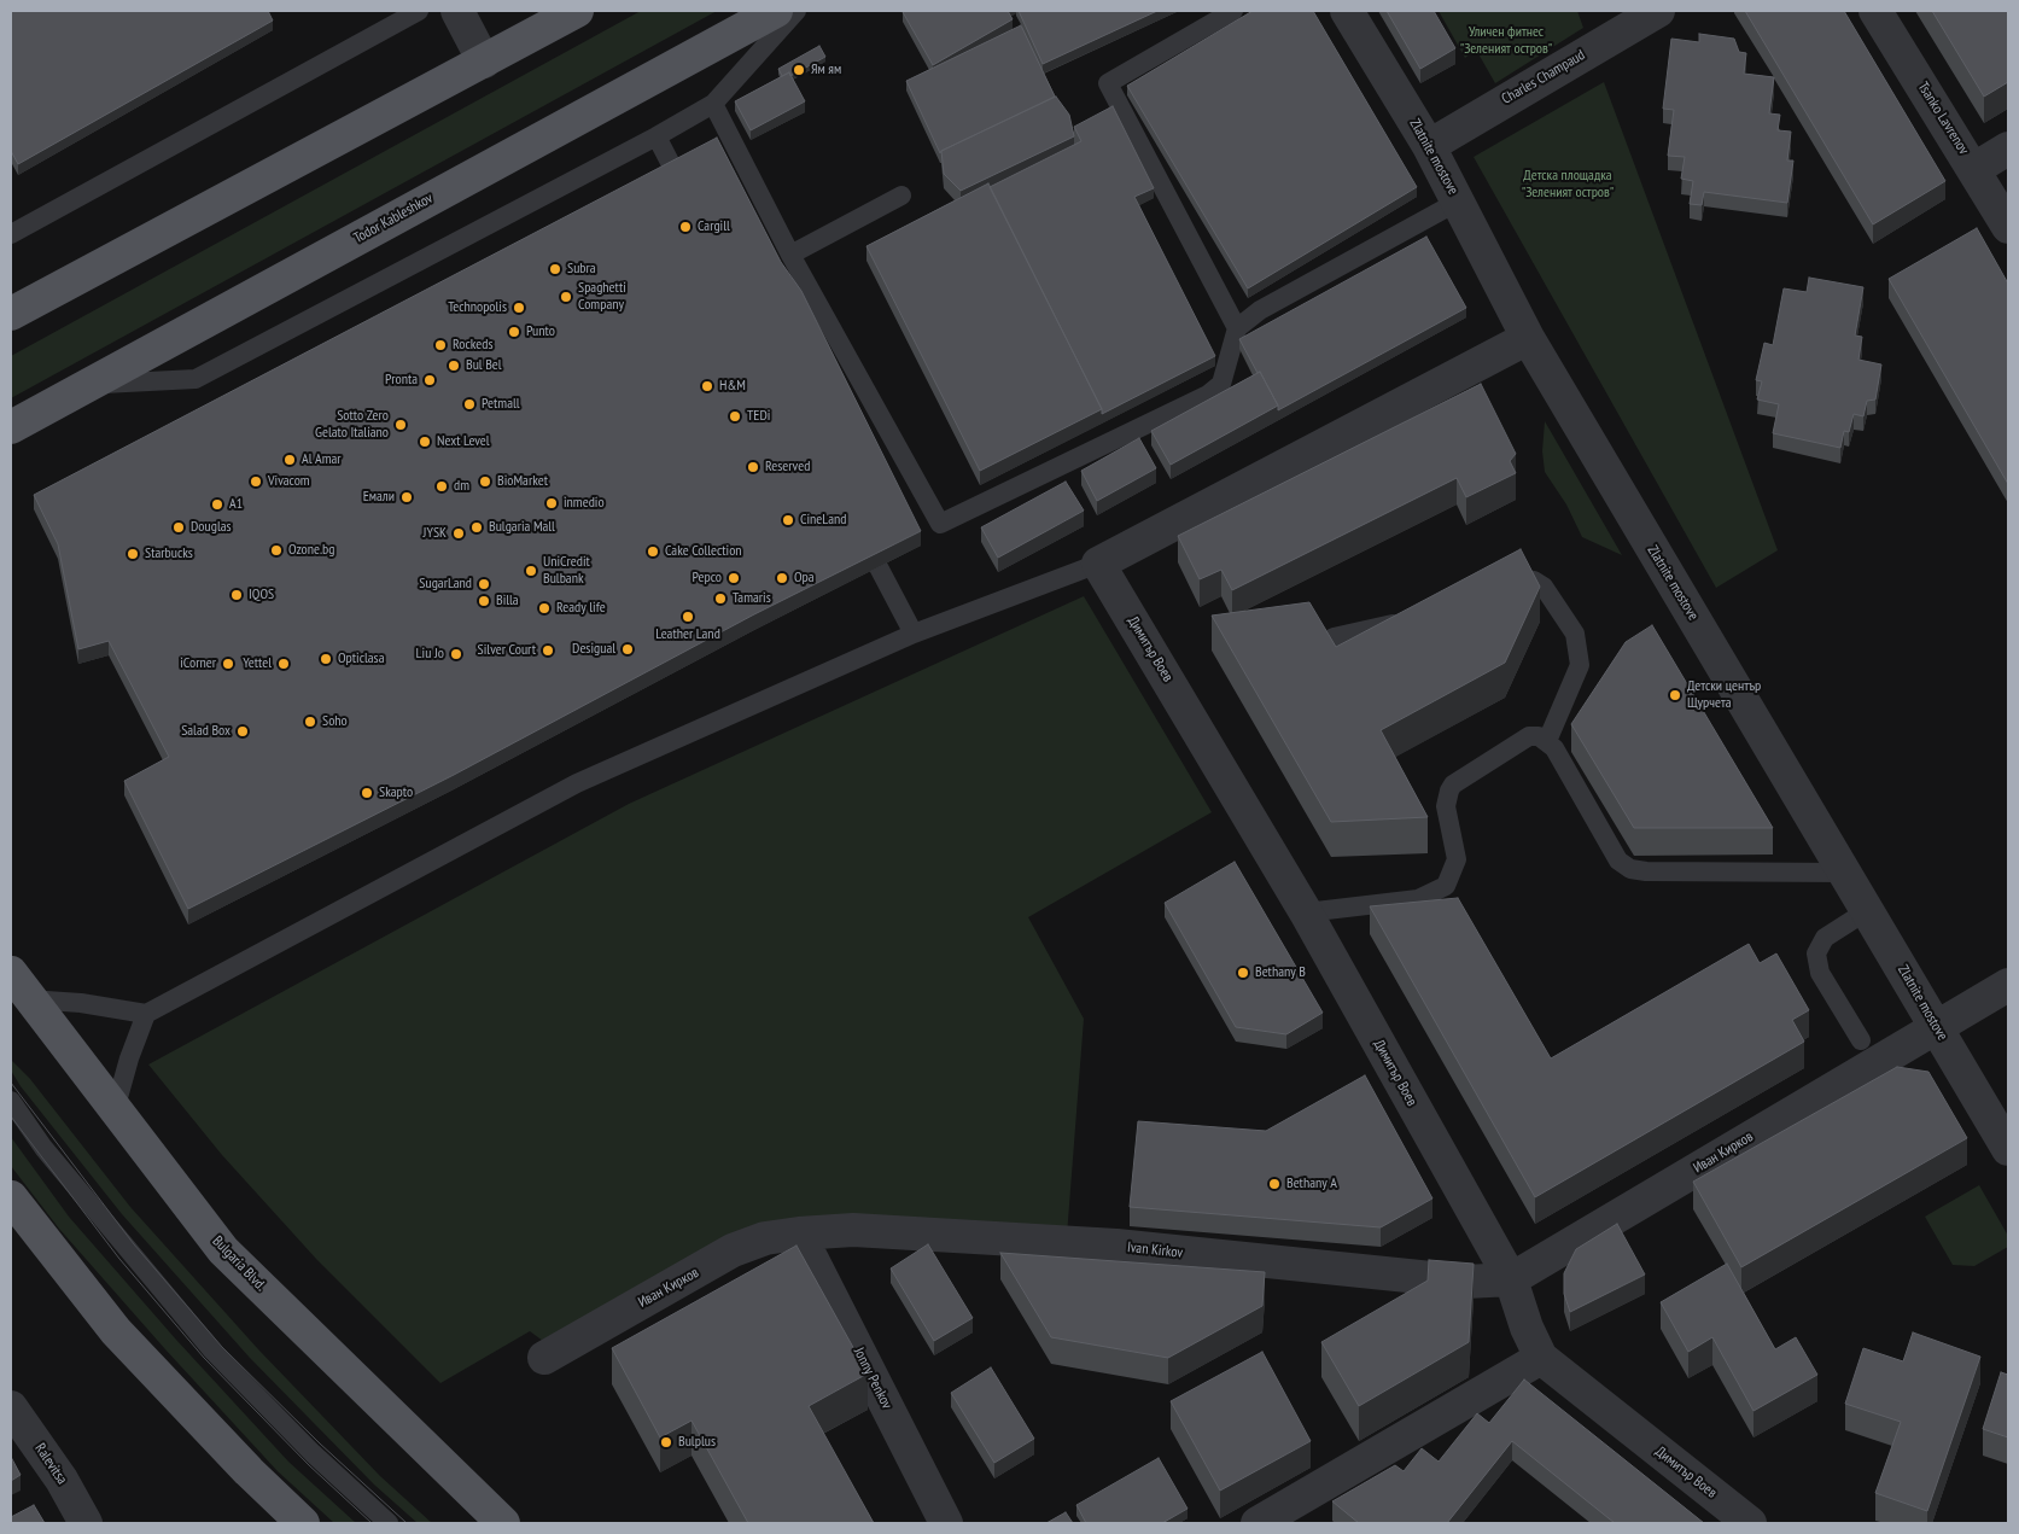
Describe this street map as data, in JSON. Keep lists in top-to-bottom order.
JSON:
{
  "streets": {
    "main road": ["Todor Kableshkov", "Bulgaria Blvd."],
    "street": [
      "Charles Champaud",
      "Tsanko Lavrenov",
      "Zlatnite mostove",
      "Димитър Воев",
      "Иван Кирков",
      "Ivan Kirkov",
      "Jonny Penkov",
      "Ralevitsa"
    ]
  },
  "crossings": [
    ["Charles Champaud", "Zlatnite mostove"],
    ["Zlatnite mostove", "Иван Кирков"],
    ["Димитър Воев", "Иван Кирков"],
    ["Димитър Воев", "Ivan Kirkov"],
    ["Иван Кирков", "Ivan Kirkov"],
    ["Иван Кирков", "Jonny Penkov"],
    ["Ivan Kirkov", "Jonny Penkov"]
  ],
  "parks": ["Уличен фитнес \"Зеленият остров\"", "Детска площадка \"Зеленият остров\""],
  "places": [
    "Ям ям",
    "Cargill",
    "Subra",
    "Spaghetti Company",
    "Technopolis",
    "Punto",
    "Rockeds",
    "Bul Bel",
    "Pronta",
    "H&M",
    "Petmall",
    "TEDi",
    "Sotto Zero Gelato Italiano",
    "Next Level",
    "Al Amar",
    "Reserved",
    "Vivacom",
    "BioMarket",
    "dm",
    "Емали",
    "inmedio",
    "A1",
    "CineLand",
    "Douglas",
    "Bulgaria Mall",
    "JYSK",
    "Ozone.bg",
    "Cake Collection",
    "Starbucks",
    "UniCredit Bulbank",
    "Pepco",
    "Opa",
    "SugarLand",
    "IQOS",
    "Tamaris",
    "Billa",
    "Ready life",
    "Leather Land",
    "Desigual",
    "Silver Court",
    "Liu Jo",
    "Opticlasa",
    "iCorner",
    "Yettel",
    "Детски център Щурчета",
    "Soho",
    "Salad Box",
    "Skapto",
    "Bethany B",
    "Bethany A",
    "Bulplus"
  ]
}
